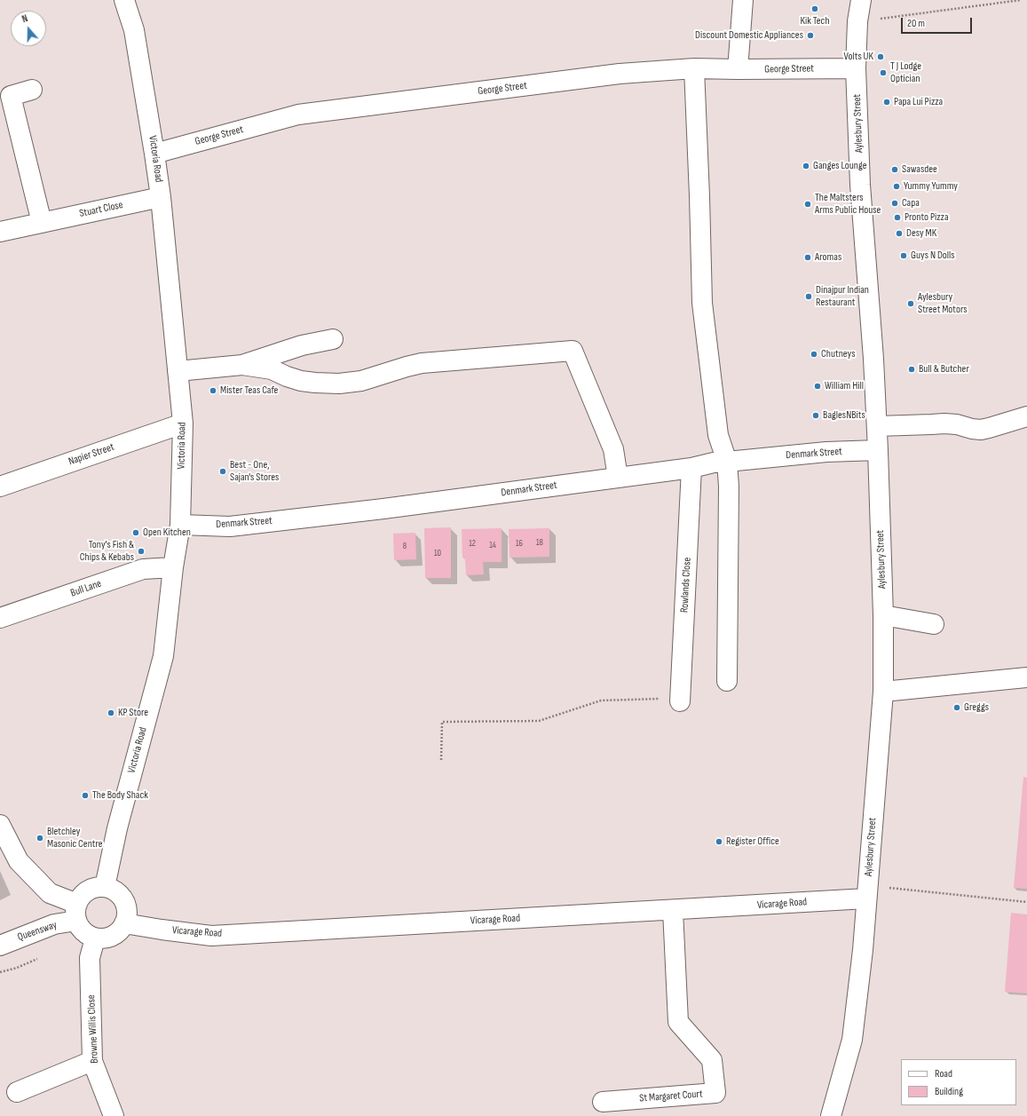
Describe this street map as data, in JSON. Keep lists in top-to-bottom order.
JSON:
{
  "streets": {
    "street": [
      "George Street",
      "Aylesbury Street",
      "Victoria Road",
      "Stuart Close",
      "Denmark Street",
      "Napier Street",
      "Rowlands Close",
      "Bull Lane",
      "Vicarage Road",
      "Queensway",
      "Browne Willis Close",
      "St Margaret Court"
    ]
  },
  "crossings": [
    ["George Street", "Aylesbury Street"],
    ["George Street", "Victoria Road"],
    ["Aylesbury Street", "Denmark Street"],
    ["Aylesbury Street", "Vicarage Road"],
    ["Victoria Road", "Stuart Close"],
    ["Victoria Road", "Denmark Street"],
    ["Victoria Road", "Napier Street"],
    ["Victoria Road", "Bull Lane"],
    ["Victoria Road", "Vicarage Road"],
    ["Victoria Road", "Queensway"],
    ["Victoria Road", "Browne Willis Close"],
    ["Denmark Street", "Rowlands Close"],
    ["Vicarage Road", "Queensway"],
    ["Vicarage Road", "Browne Willis Close"],
    ["Vicarage Road", "St Margaret Court"],
    ["Queensway", "Browne Willis Close"]
  ],
  "places": [
    "Kik Tech",
    "Discount Domestic Appliances",
    "Volts UK",
    "T J Lodge Optician",
    "Papa Lui Pizza",
    "Ganges Lounge",
    "Sawasdee",
    "Yummy Yummy",
    "Capa",
    "The Maltsters Arms Public House",
    "Pronto Pizza",
    "Desy MK",
    "Guys N Dolls",
    "Aromas",
    "Dinajpur Indian Restaurant",
    "Aylesbury Street Motors",
    "Chutneys",
    "Bull & Butcher",
    "William Hill",
    "Mister Teas Cafe",
    "BaglesNBits",
    "Best - One, Sajan's Stores",
    "Open Kitchen",
    "Tony's Fish & Chips & Kebabs",
    "Greggs",
    "KP Store",
    "The Body Shack",
    "Bletchley Masonic Centre",
    "Register Office"
  ],
  "house_numbers": [
    "18",
    "12",
    "16",
    "14",
    "8",
    "10"
  ],
  "legend": ["Road", "Building"],
  "scale_bar": "20 m",
  "north": "top"
}
